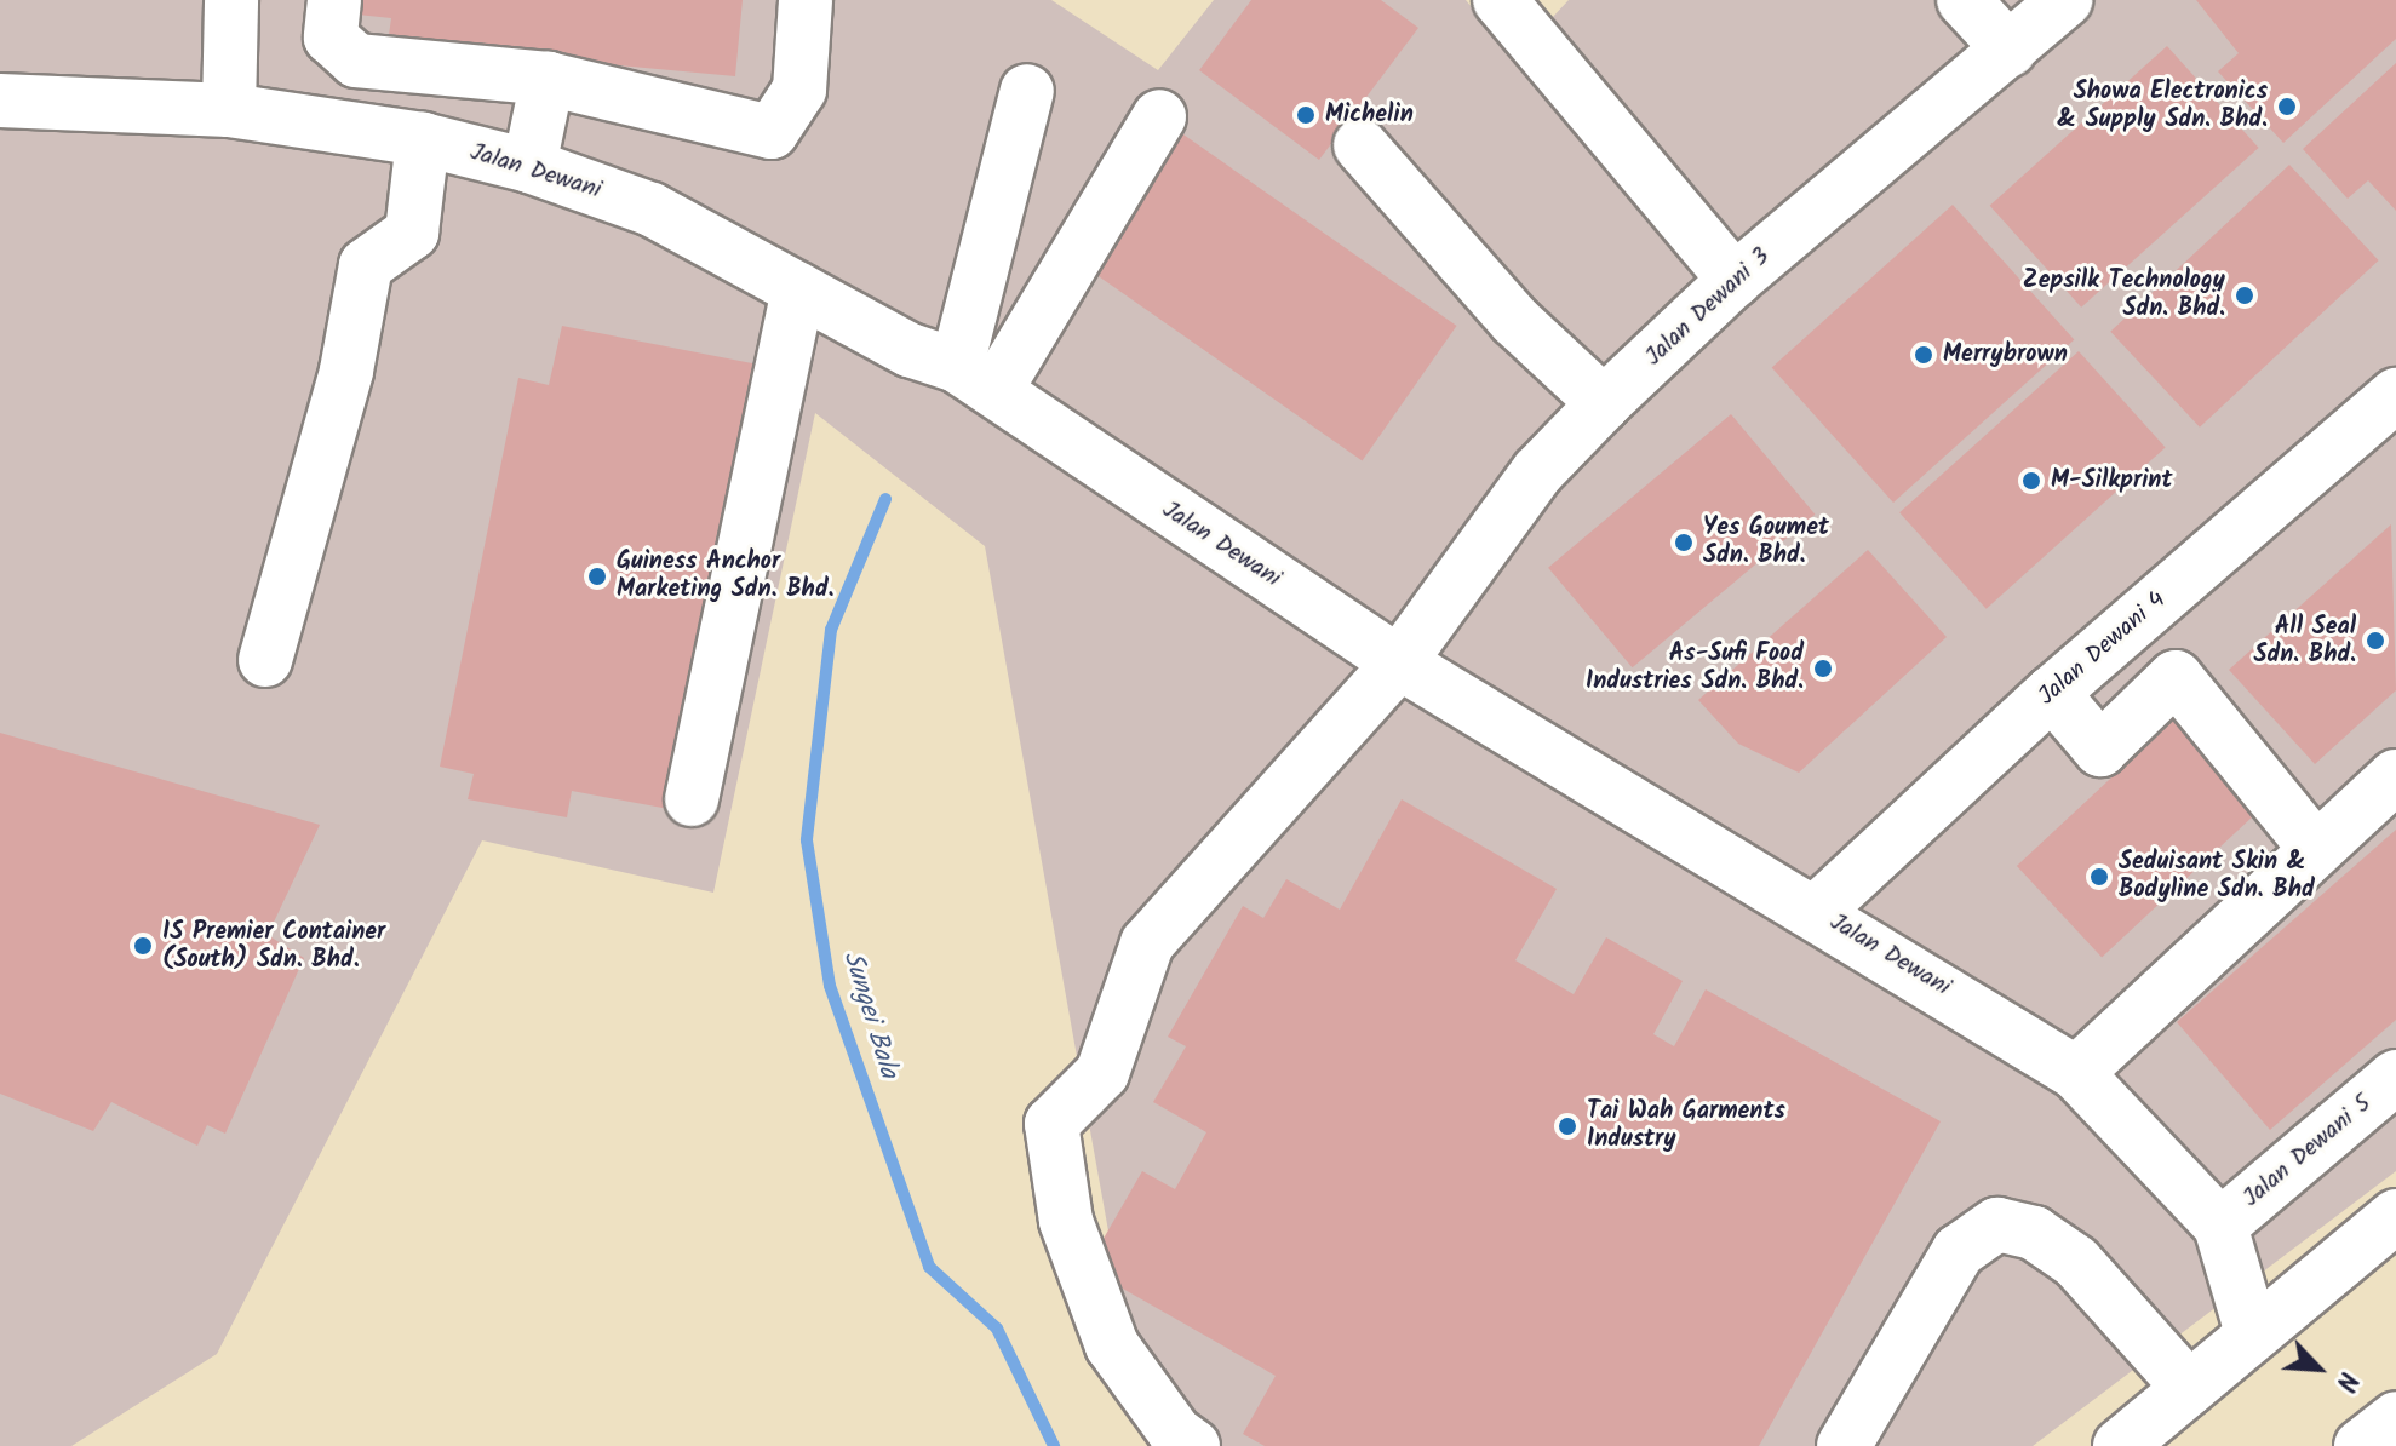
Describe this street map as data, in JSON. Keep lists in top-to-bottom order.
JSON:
{
  "streets": {
    "main road": [
      "Jalan Dewani",
      "Jalan Dewani 3",
      "Jalan Dewani 4",
      "Jalan Dewani 5"
    ]
  },
  "crossings": [
    ["Jalan Dewani", "Jalan Dewani 3"],
    ["Jalan Dewani", "Jalan Dewani 4"],
    ["Jalan Dewani", "Jalan Dewani 5"]
  ],
  "water": ["Sungei Bala"],
  "places": [
    "Showa Electronics & Supply Sdn. Bhd.",
    "Michelin",
    "Zepsilk Technology Sdn. Bhd.",
    "Merrybrown",
    "M-Silkprint",
    "Yes Goumet Sdn. Bhd.",
    "Guiness Anchor Marketing Sdn. Bhd.",
    "All Seal Sdn. Bhd.",
    "As-Sufi Food Industries Sdn. Bhd.",
    "Seduisant Skin & Bodyline Sdn. Bhd",
    "IS Premier Container (South) Sdn. Bhd.",
    "Tai Wah Garments Industry"
  ],
  "north": "bottom right"
}
